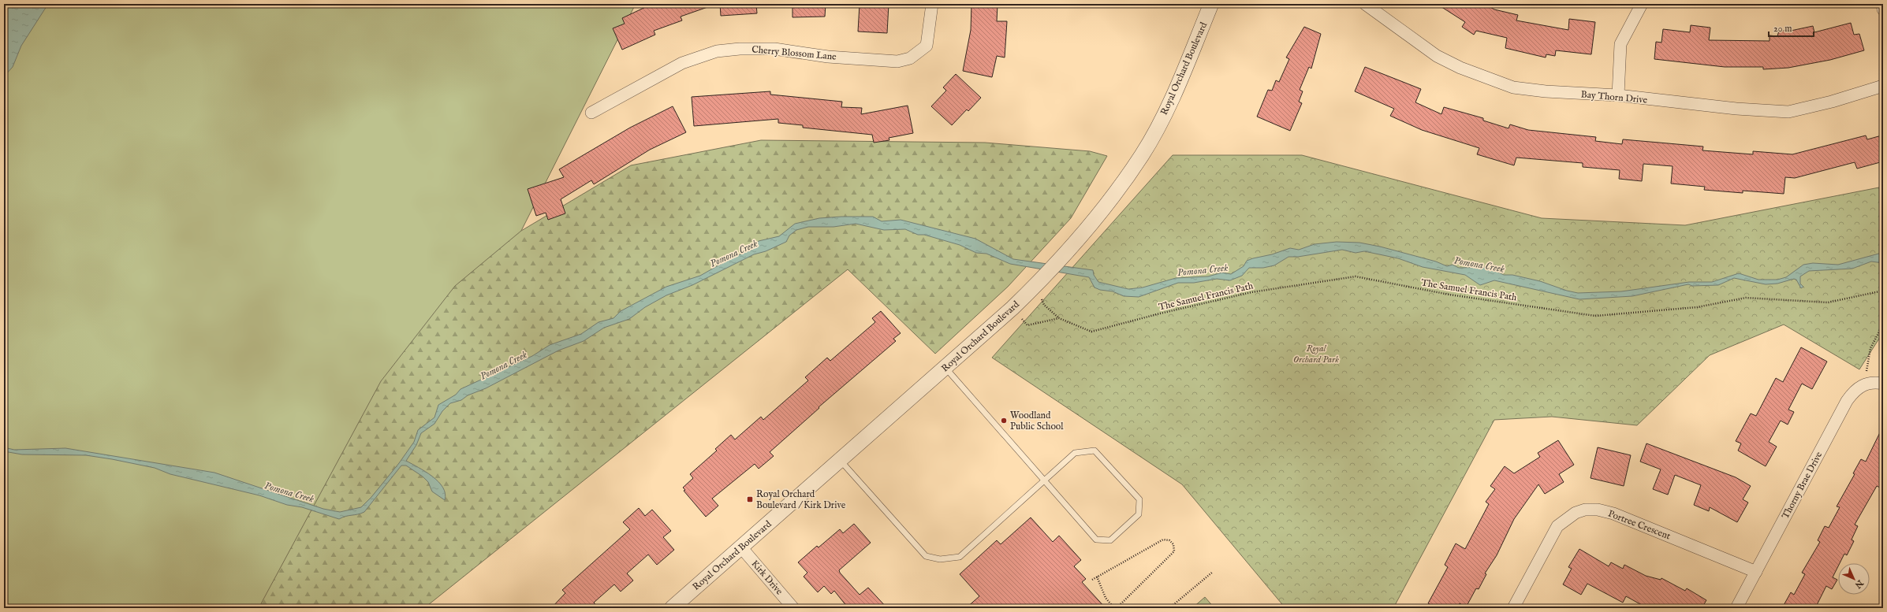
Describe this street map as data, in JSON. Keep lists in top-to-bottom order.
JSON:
{
  "streets": {
    "street": [
      "Cherry Blossom Lane",
      "Royal Orchard Boulevard",
      "Bay Thorn Drive",
      "Thorny Brae Drive",
      "Portree Crescent",
      "Kirk Drive"
    ],
    "path": ["The Samuel Francis Path"]
  },
  "crossings": [
    ["Royal Orchard Boulevard", "The Samuel Francis Path"],
    ["Royal Orchard Boulevard", "Kirk Drive"],
    ["Thorny Brae Drive", "Portree Crescent"]
  ],
  "water": ["Pomona Creek"],
  "parks": ["Royal Orchard Park"],
  "places": {
    "other": ["Woodland Public School"],
    "transit": ["Royal Orchard Boulevard / Kirk Drive"]
  },
  "scale_bar": "20 m",
  "north": "bottom right"
}
